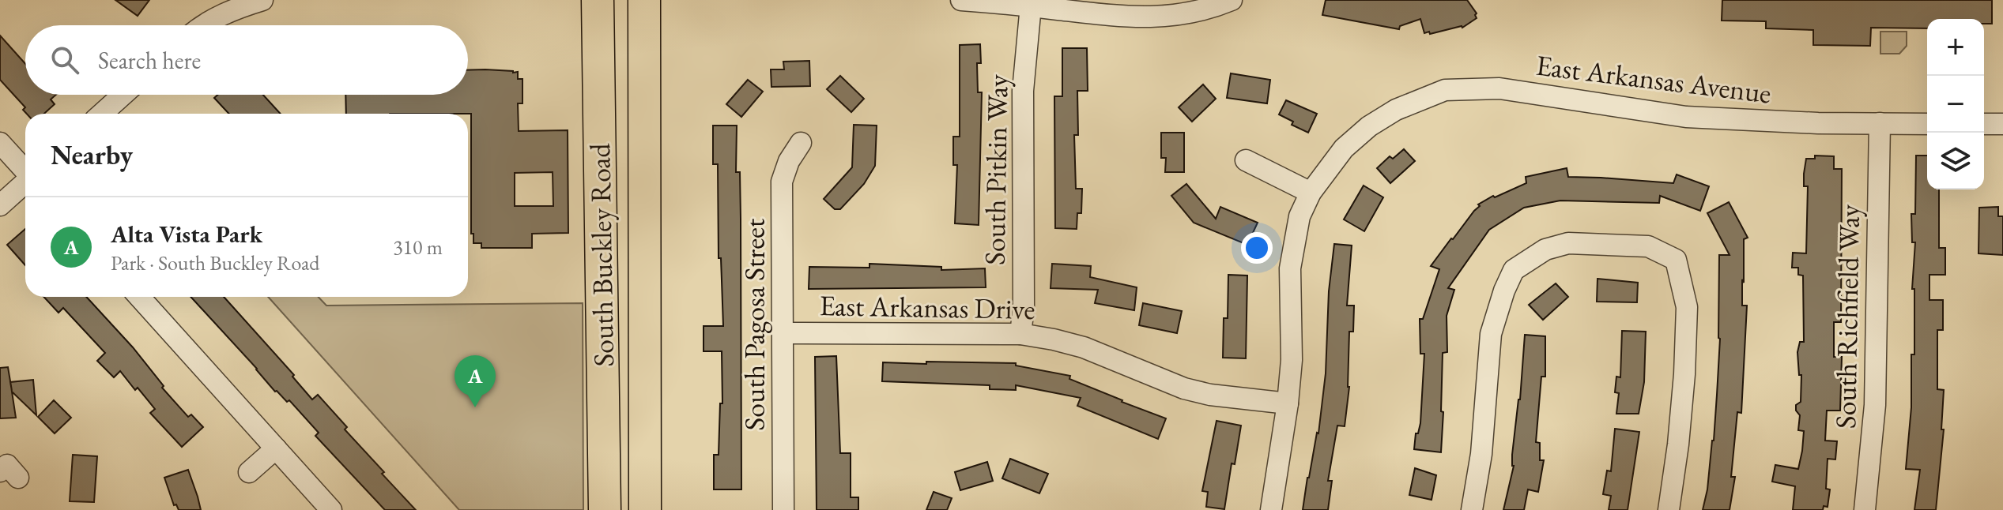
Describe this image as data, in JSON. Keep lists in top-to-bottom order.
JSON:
{
  "streets": {
    "main road": ["South Buckley Road"],
    "street": [
      "East Arkansas Avenue",
      "South Pitkin Way",
      "East Arkansas Drive",
      "South Richfield Way",
      "South Pagosa Street"
    ]
  },
  "crossings": [
    ["East Arkansas Avenue", "South Richfield Way"],
    ["South Pitkin Way", "East Arkansas Drive"],
    ["East Arkansas Drive", "South Pagosa Street"]
  ],
  "page": {
    "map_buttons": ["+", "−"],
    "search": "Search here",
    "heading": "Nearby",
    "list": [
      {
        "mark": "A",
        "name": "Alta Vista Park",
        "note": "Park · South Buckley Road",
        "value": "310 m"
      }
    ],
    "pins": "A"
  }
}
